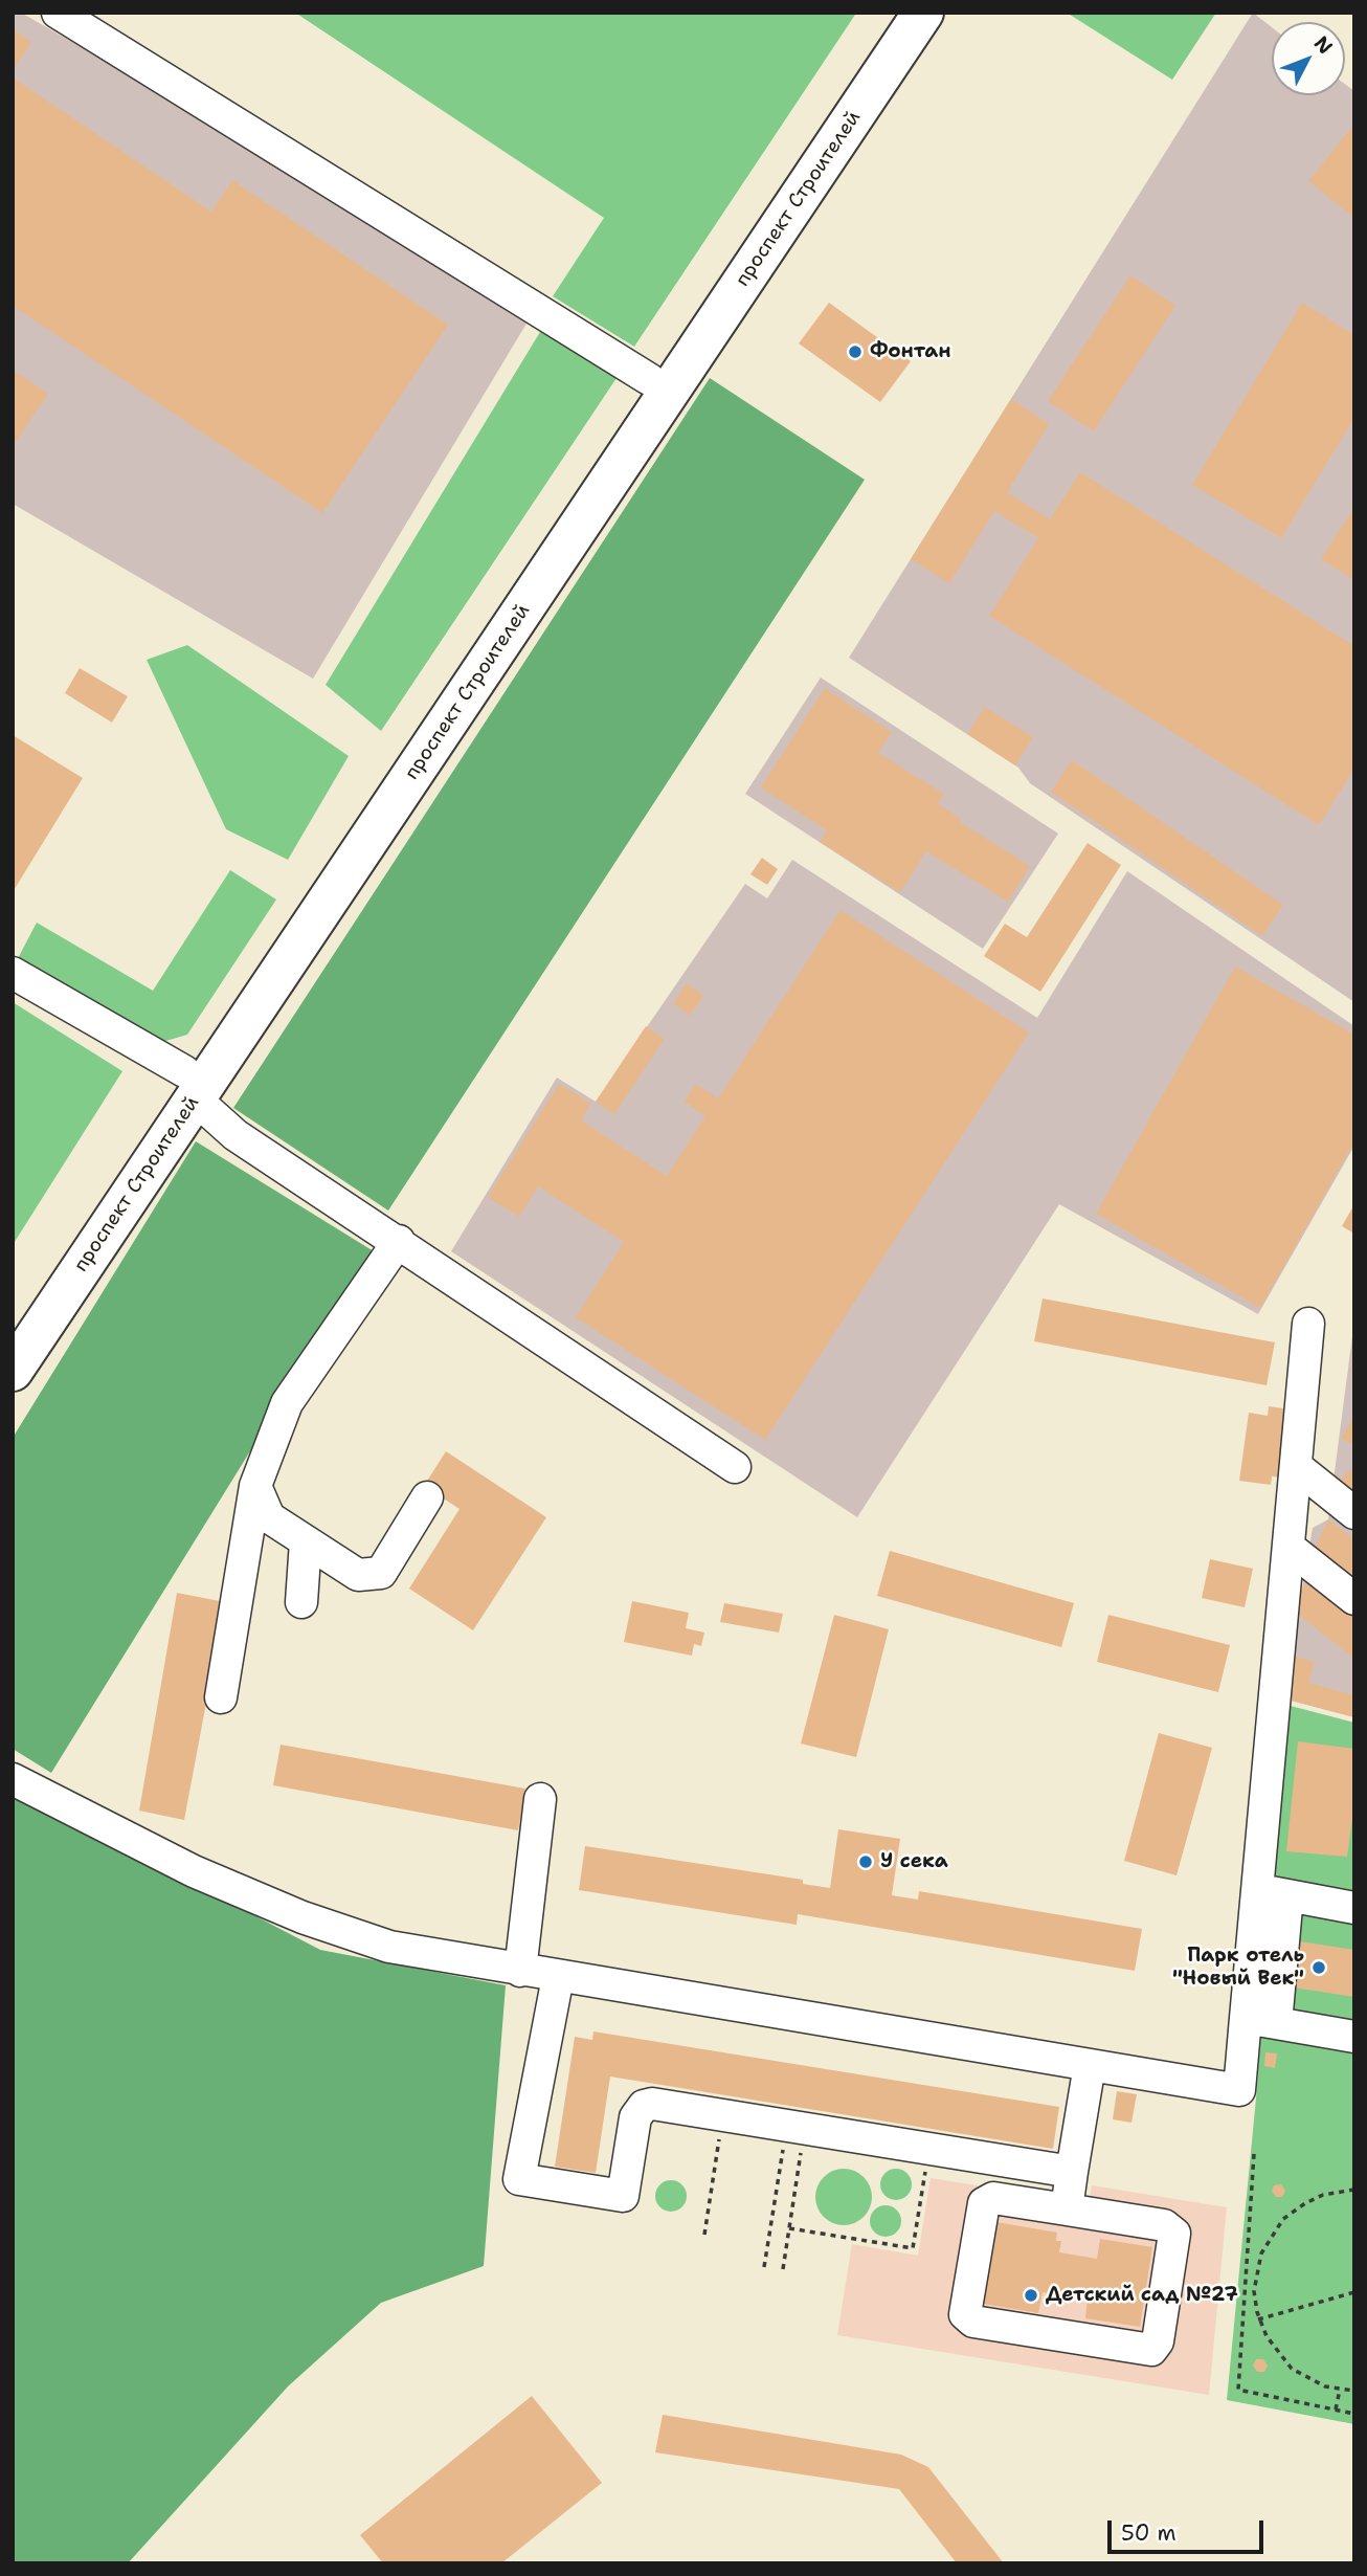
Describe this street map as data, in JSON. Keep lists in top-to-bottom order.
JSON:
{
  "streets": {
    "main road": ["проспект Строителей"]
  },
  "places": [
    "Фонтан",
    "У сека",
    "Парк отель \"Новый Век\"",
    "Детский сад №27"
  ],
  "scale_bar": "50 m",
  "north": "top right"
}
